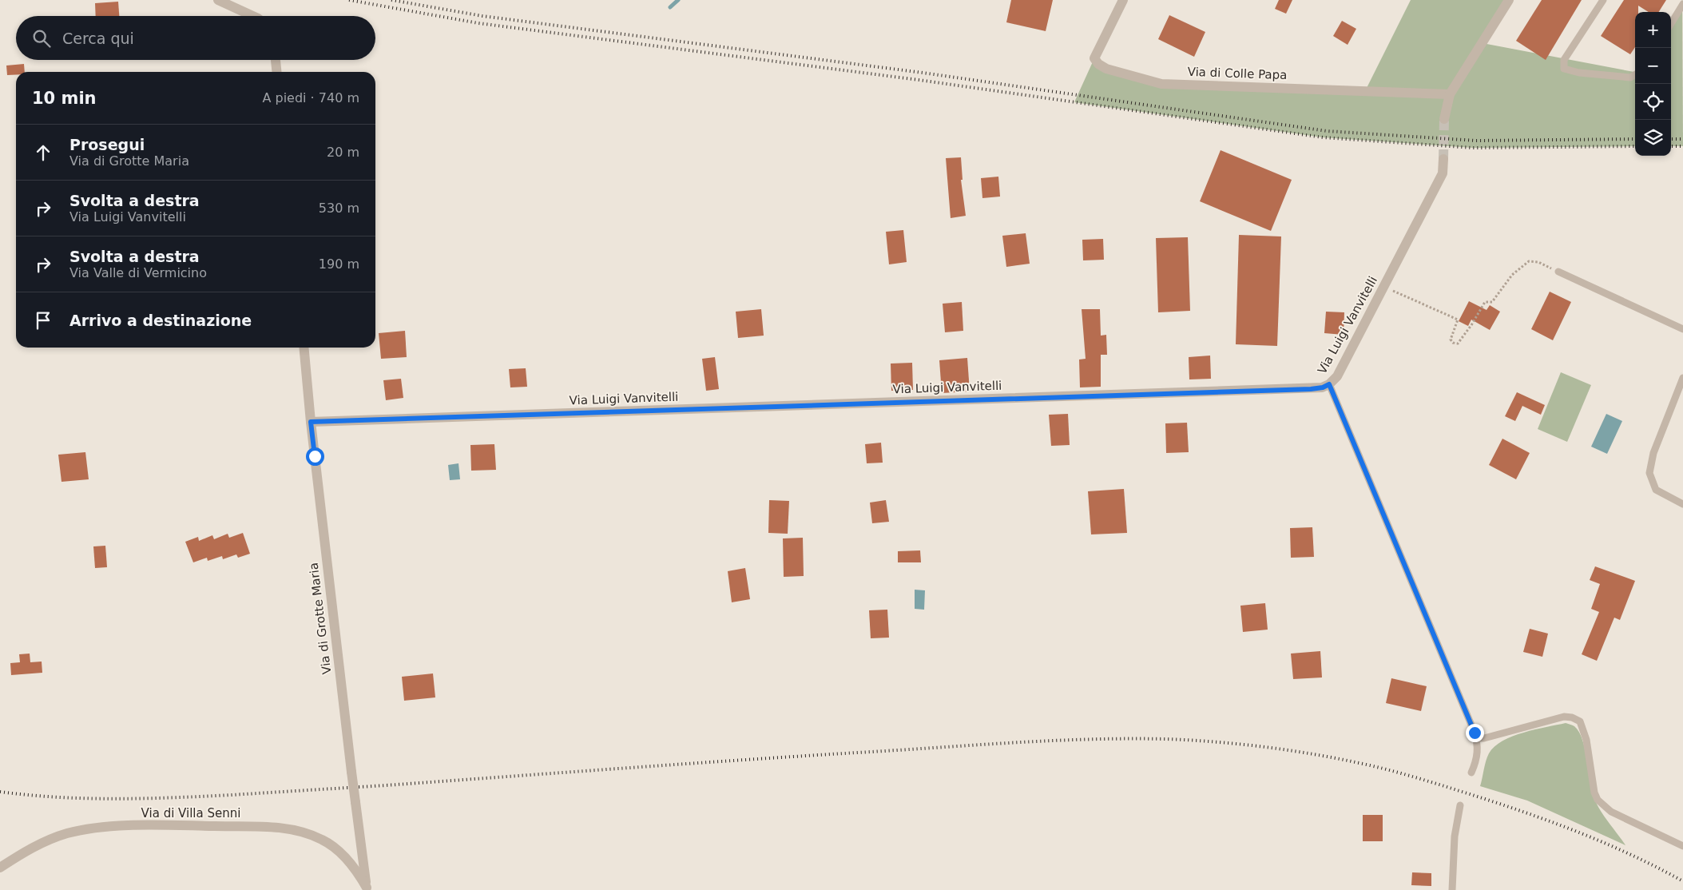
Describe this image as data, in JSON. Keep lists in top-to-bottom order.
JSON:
{
  "streets": {
    "street": [
      "Via di Colle Papa",
      "Via Luigi Vanvitelli",
      "Via di Grotte Maria",
      "Via di Villa Senni"
    ]
  },
  "crossings": [
    ["Via Luigi Vanvitelli", "Via di Grotte Maria"],
    ["Via di Grotte Maria", "Via di Villa Senni"]
  ],
  "page": {
    "map_buttons": ["+", "−"],
    "search": "Cerca qui",
    "heading": ["10 min", "A piedi · 740 m"],
    "list": [
      ["Prosegui", "Via di Grotte Maria", "20 m"],
      ["Svolta a destra", "Via Luigi Vanvitelli", "530 m"],
      ["Svolta a destra", "Via Valle di Vermicino", "190 m"],
      "Arrivo a destinazione"
    ]
  }
}
